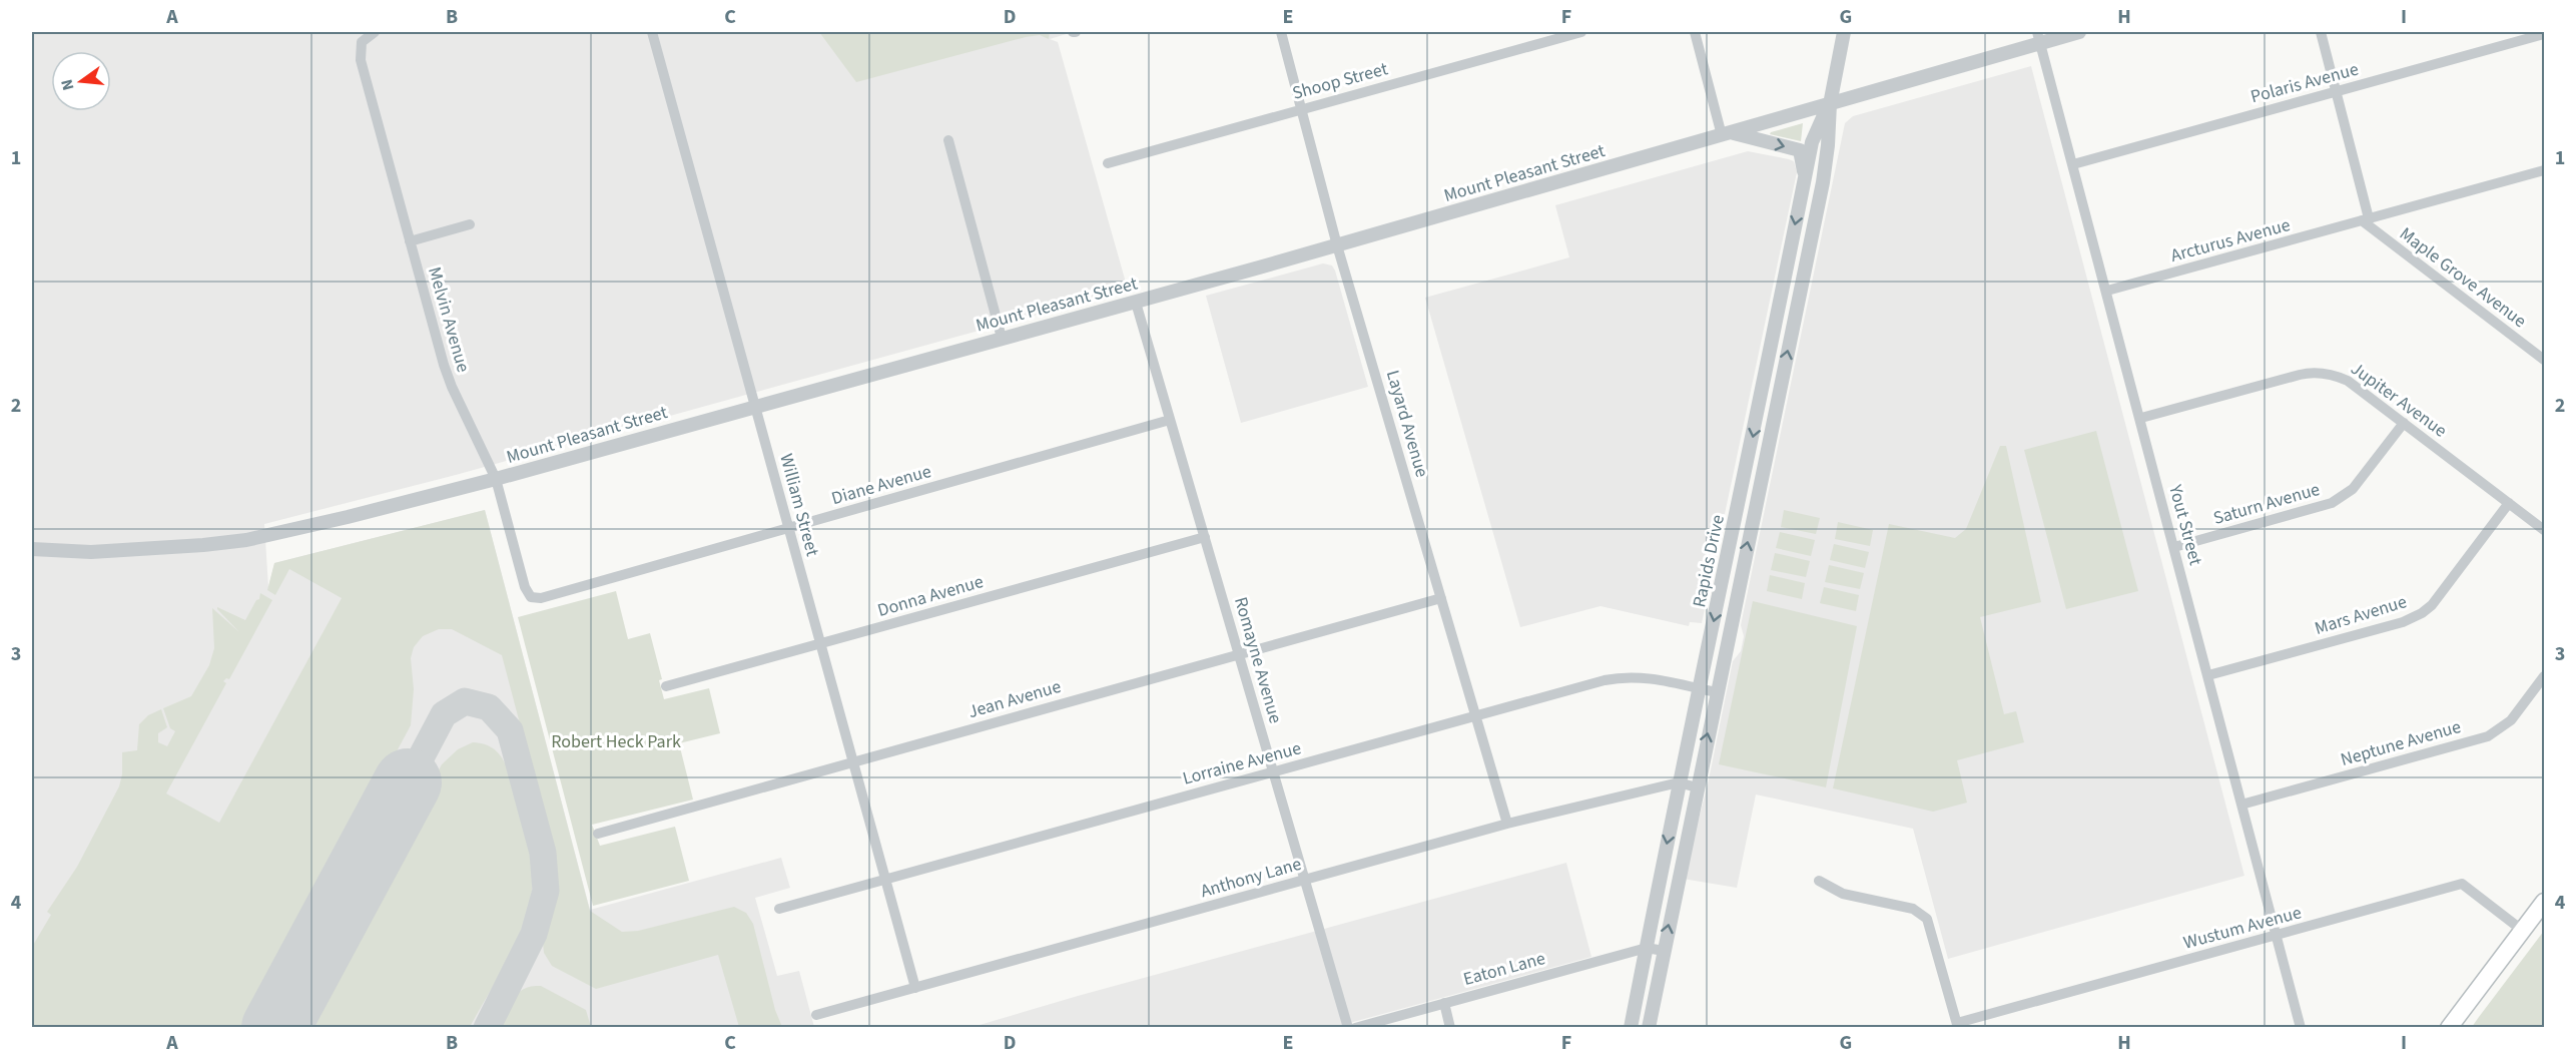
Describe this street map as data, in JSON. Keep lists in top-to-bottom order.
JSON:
{
  "streets": {
    "street": [
      "Shoop Street",
      "Polaris Avenue",
      "Mount Pleasant Street",
      "Arcturus Avenue",
      "Maple Grove Avenue",
      "Melvin Avenue",
      "Jupiter Avenue",
      "Layard Avenue",
      "Diane Avenue",
      "Saturn Avenue",
      "William Street",
      "Yout Street",
      "Rapids Drive",
      "Donna Avenue",
      "Mars Avenue",
      "Romayne Avenue",
      "Jean Avenue",
      "Neptune Avenue",
      "Lorraine Avenue",
      "Anthony Lane",
      "Wustum Avenue",
      "Eaton Lane"
    ]
  },
  "crossings": [
    ["Shoop Street", "Layard Avenue"],
    ["Polaris Avenue", "Yout Street"],
    ["Mount Pleasant Street", "Melvin Avenue"],
    ["Mount Pleasant Street", "Layard Avenue"],
    ["Mount Pleasant Street", "William Street"],
    ["Mount Pleasant Street", "Yout Street"],
    ["Mount Pleasant Street", "Rapids Drive"],
    ["Mount Pleasant Street", "Romayne Avenue"],
    ["Arcturus Avenue", "Maple Grove Avenue"],
    ["Arcturus Avenue", "Yout Street"],
    ["Melvin Avenue", "Diane Avenue"],
    ["Jupiter Avenue", "Saturn Avenue"],
    ["Jupiter Avenue", "Yout Street"],
    ["Jupiter Avenue", "Mars Avenue"],
    ["Layard Avenue", "Jean Avenue"],
    ["Layard Avenue", "Lorraine Avenue"],
    ["Layard Avenue", "Anthony Lane"],
    ["Diane Avenue", "William Street"],
    ["Diane Avenue", "Romayne Avenue"],
    ["Saturn Avenue", "Yout Street"],
    ["William Street", "Donna Avenue"],
    ["William Street", "Jean Avenue"],
    ["William Street", "Lorraine Avenue"],
    ["William Street", "Anthony Lane"],
    ["Yout Street", "Mars Avenue"],
    ["Yout Street", "Neptune Avenue"],
    ["Yout Street", "Wustum Avenue"],
    ["Rapids Drive", "Lorraine Avenue"],
    ["Rapids Drive", "Anthony Lane"],
    ["Rapids Drive", "Eaton Lane"],
    ["Donna Avenue", "Romayne Avenue"],
    ["Romayne Avenue", "Jean Avenue"],
    ["Romayne Avenue", "Lorraine Avenue"],
    ["Romayne Avenue", "Anthony Lane"]
  ],
  "parks": ["Robert Heck Park"],
  "north": "left",
  "grid": {
    "columns": [
      "A",
      "B",
      "C",
      "D",
      "E",
      "F",
      "G",
      "H",
      "I"
    ],
    "rows": [
      "1",
      "2",
      "3",
      "4"
    ]
  }
}
